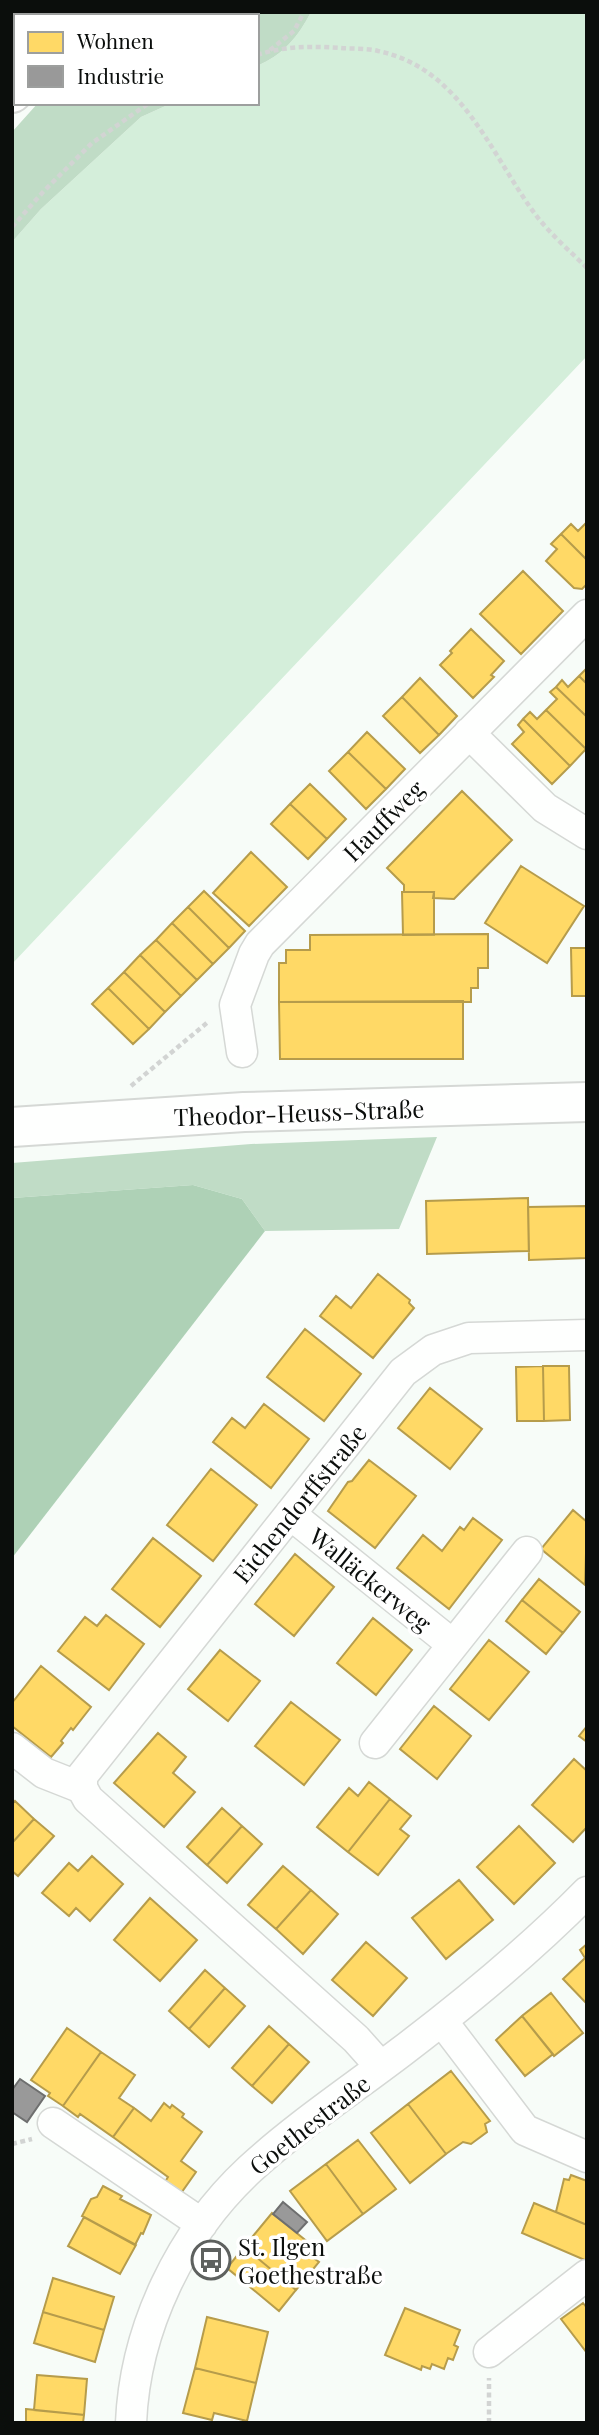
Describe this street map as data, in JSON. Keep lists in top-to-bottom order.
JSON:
{
  "streets": {
    "street": [
      "Hauffweg",
      "Theodor-Heuss-Straße",
      "Eichendorffstraße",
      "Walläckerweg",
      "Goethestraße"
    ]
  },
  "crossings": [
    ["Eichendorffstraße", "Walläckerweg"]
  ],
  "places": {
    "bus stop": ["St. Ilgen Goethestraße"]
  },
  "legend": ["Wohnen", "Industrie"]
}
